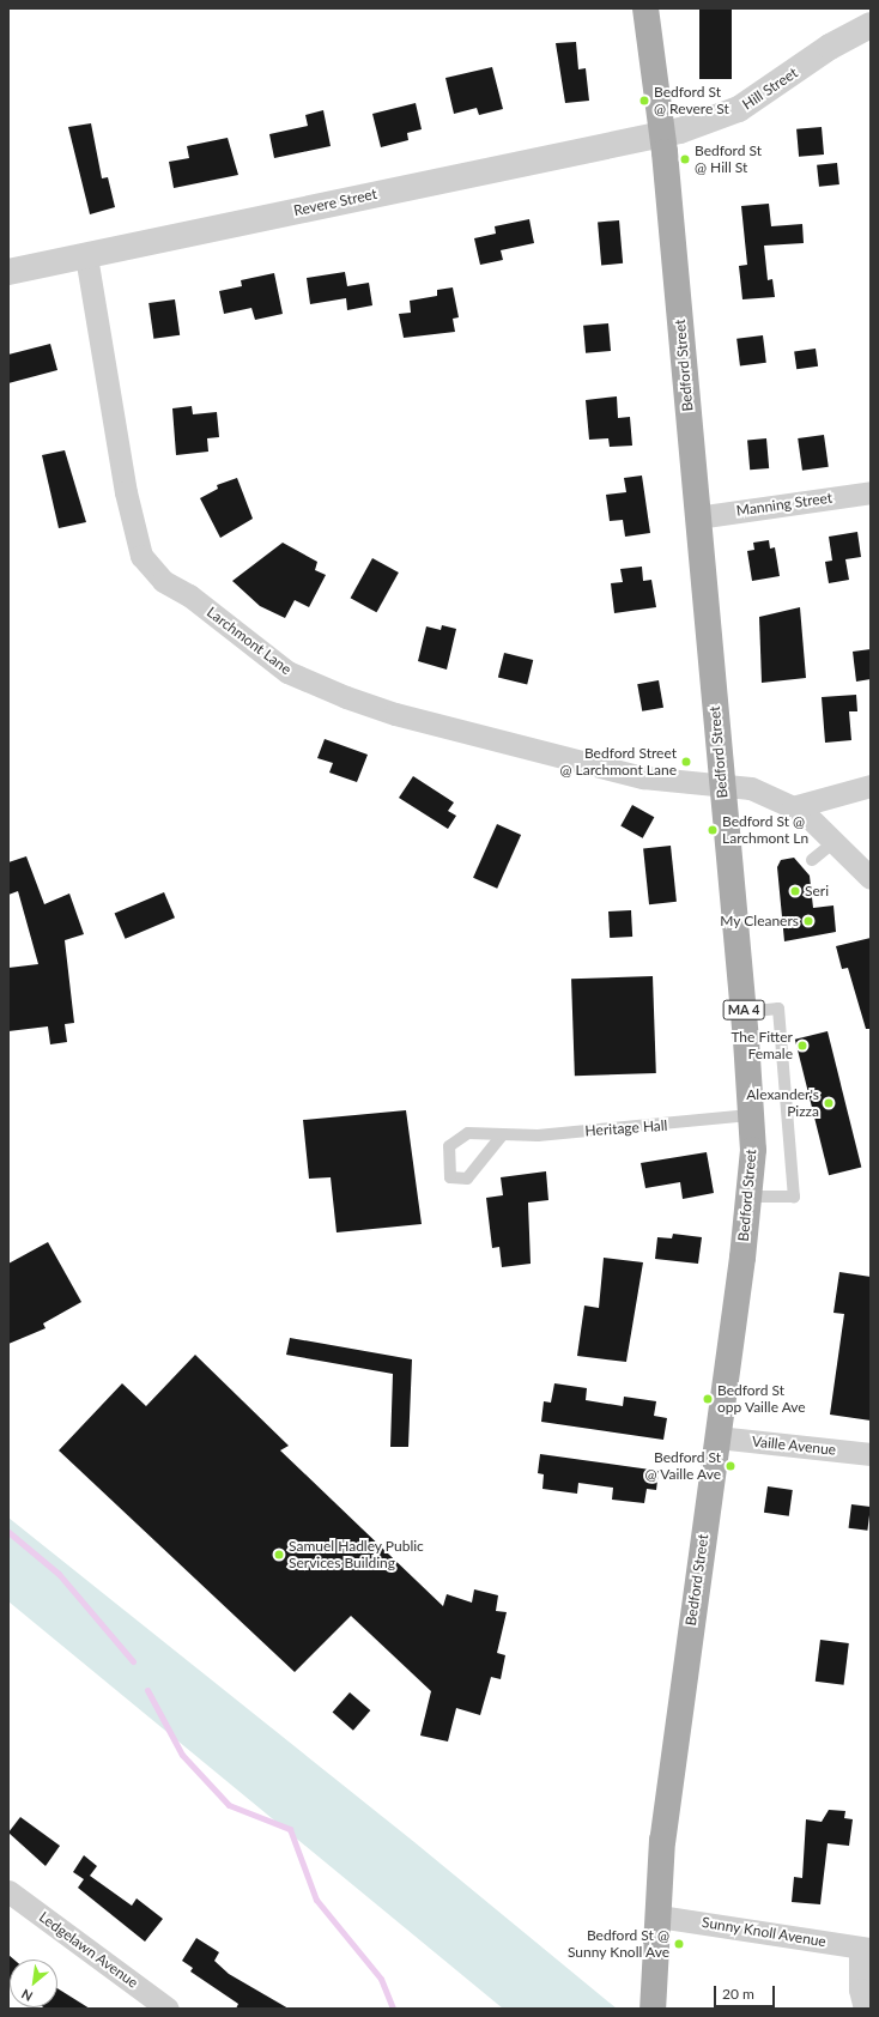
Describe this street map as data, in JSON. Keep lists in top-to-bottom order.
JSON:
{
  "streets": {
    "main road": ["Bedford Street", "MA 4"],
    "street": [
      "Hill Street",
      "Revere Street",
      "Manning Street",
      "Larchmont Lane",
      "Vaille Avenue",
      "Sunny Knoll Avenue",
      "Ledgelawn Avenue"
    ],
    "lane": ["Heritage Hall"]
  },
  "crossings": [
    ["Hill Street", "Revere Street"],
    ["Hill Street", "Bedford Street"],
    ["Revere Street", "Bedford Street"],
    ["Revere Street", "Larchmont Lane"],
    ["Bedford Street", "Manning Street"],
    ["Bedford Street", "Larchmont Lane"],
    ["Bedford Street", "Heritage Hall"],
    ["Bedford Street", "Vaille Avenue"],
    ["Bedford Street", "Sunny Knoll Avenue"]
  ],
  "places": [
    "Bedford St @ Revere St",
    "Bedford St @ Hill St",
    "Bedford Street @ Larchmont Lane",
    "Bedford St @ Larchmont Ln",
    "Seri",
    "My Cleaners",
    "The Fitter Female",
    "Alexander's Pizza",
    "Bedford St opp Vaille Ave",
    "Bedford St @ Vaille Ave",
    "Samuel Hadley Public Services Building",
    "Bedford St @ Sunny Knoll Ave"
  ],
  "scale_bar": "20 m",
  "north": "bottom left"
}
